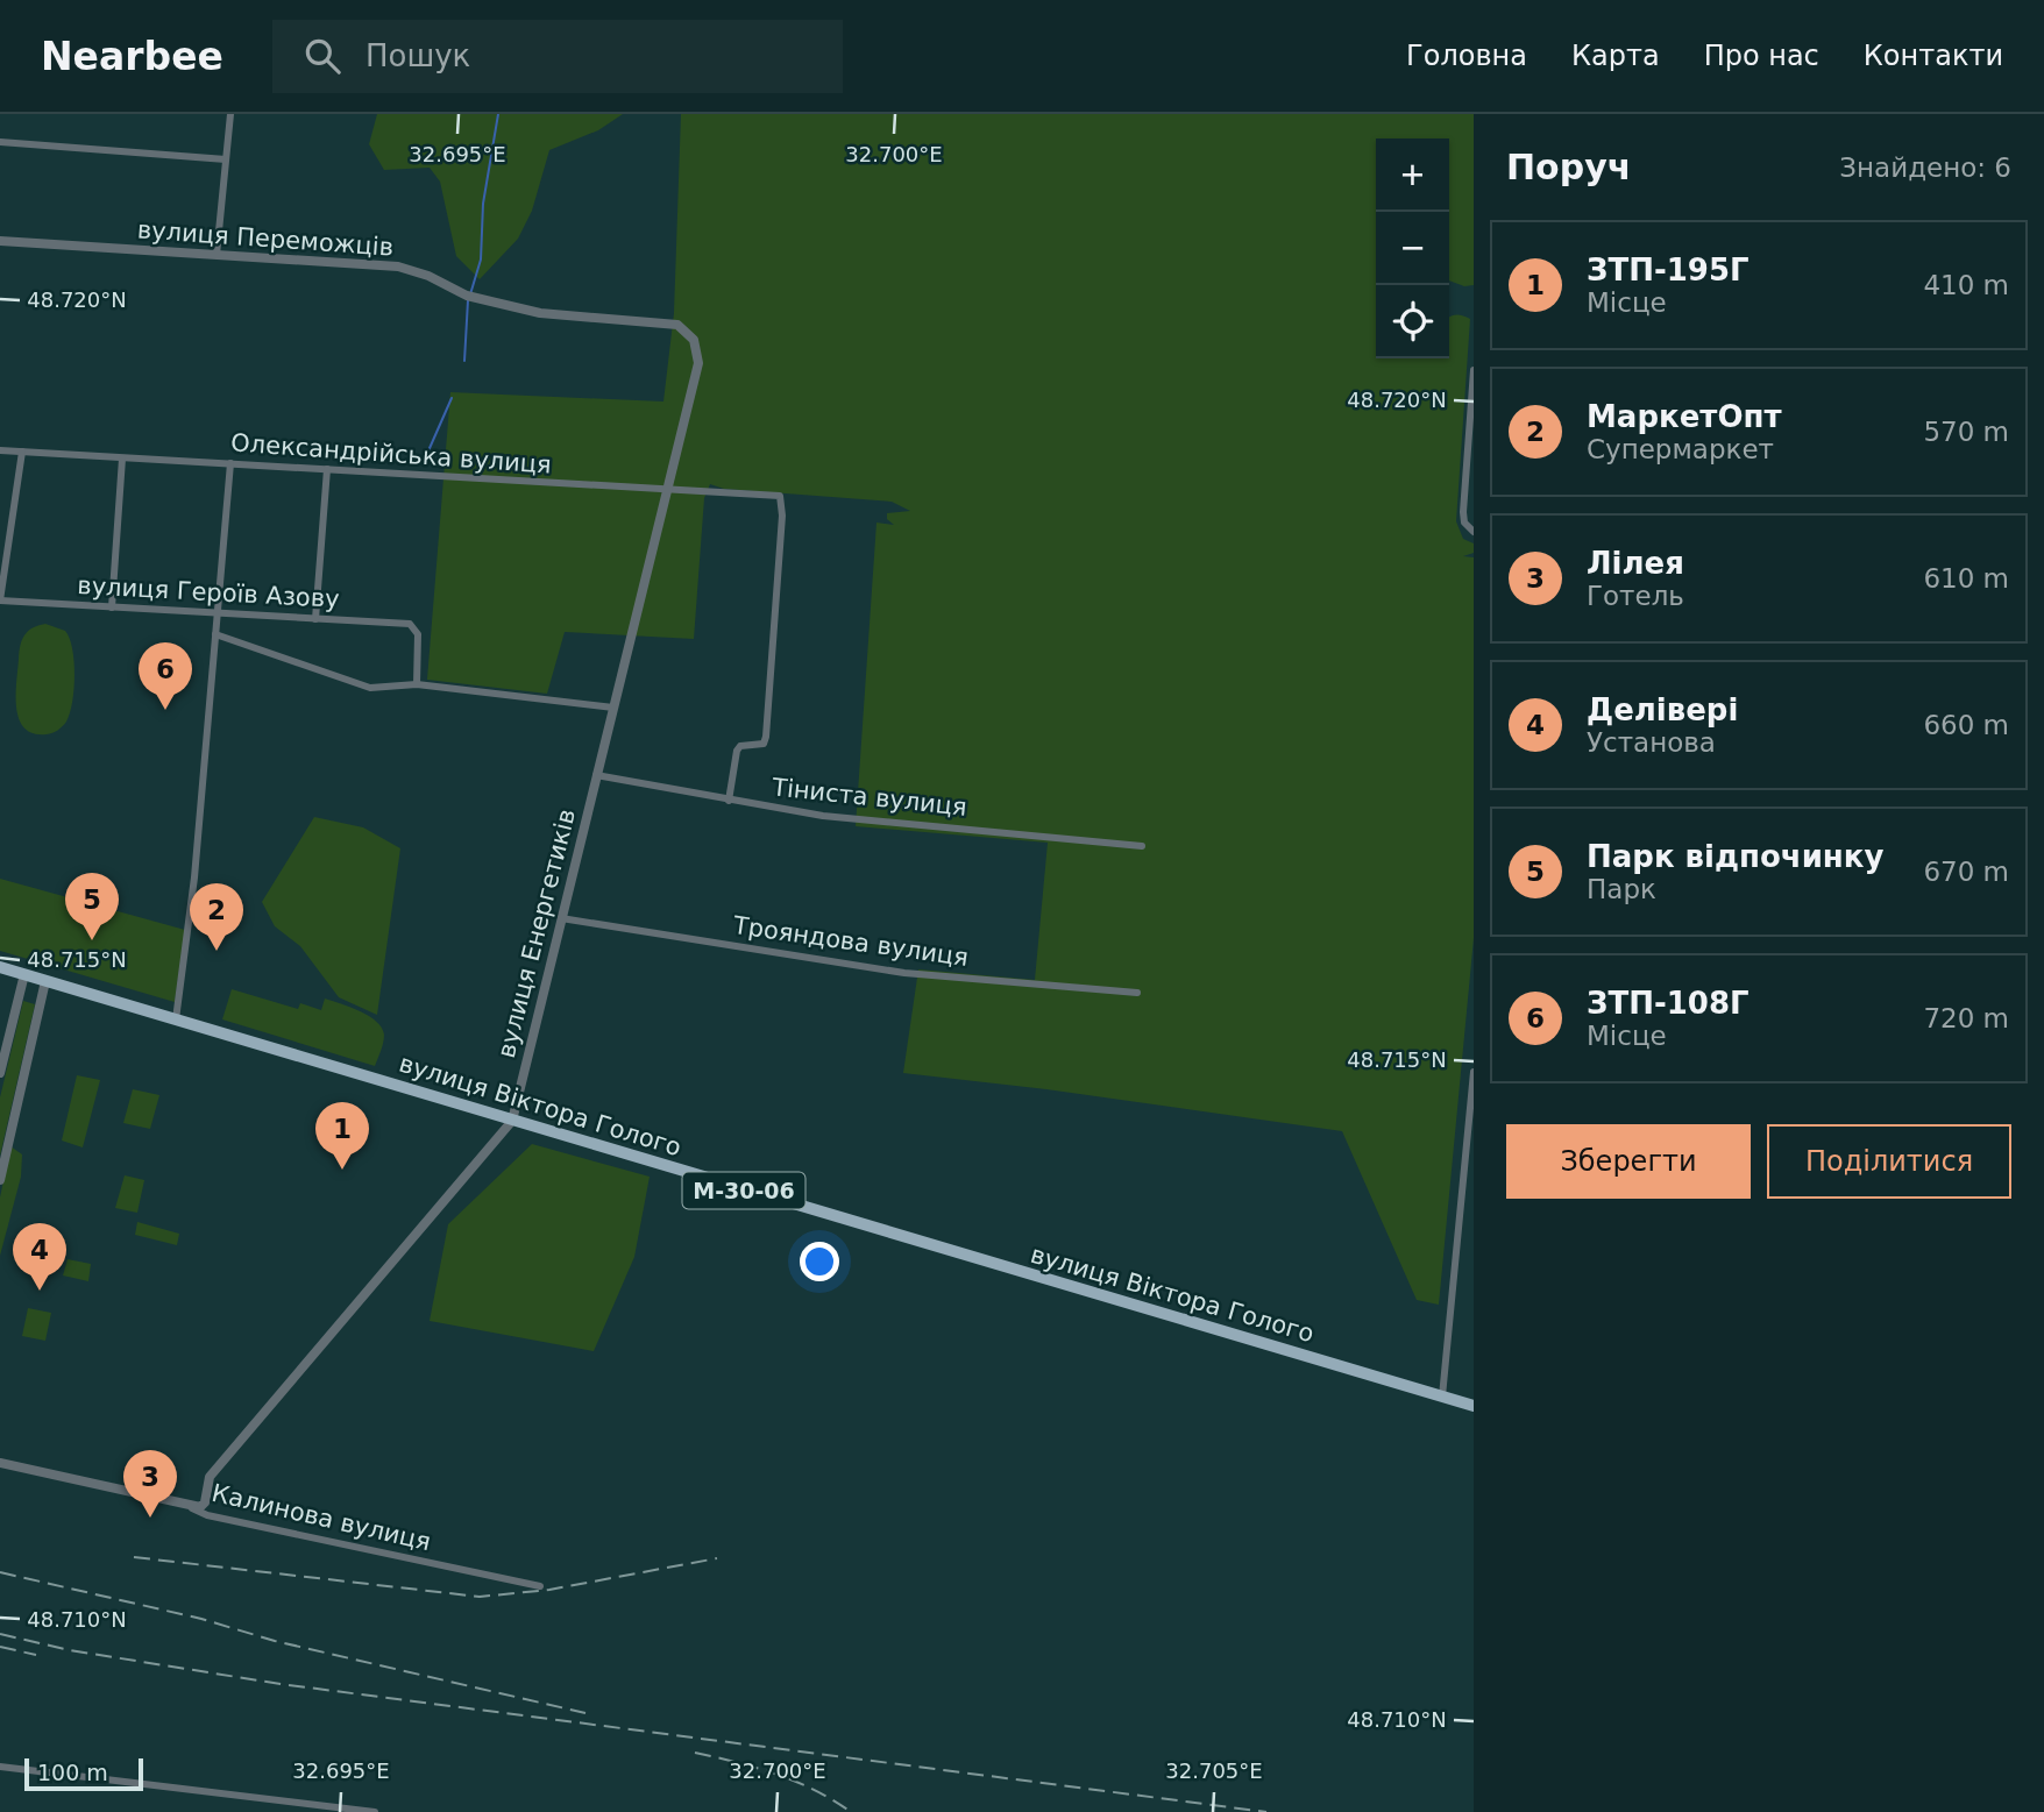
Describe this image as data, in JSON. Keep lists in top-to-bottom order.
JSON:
{
  "streets": {
    "main road": ["вулиця Віктора Голого", "М-30-06"],
    "street": [
      "вулиця Переможців",
      "Олександрійська вулиця",
      "вулиця Героїв Азову",
      "Тіниста вулиця",
      "вулиця Енергетиків",
      "Трояндова вулиця",
      "Калинова вулиця"
    ]
  },
  "crossings": [
    ["вулиця Переможців", "вулиця Енергетиків"],
    ["Олександрійська вулиця", "Тіниста вулиця"],
    ["Олександрійська вулиця", "вулиця Енергетиків"],
    ["Тіниста вулиця", "вулиця Енергетиків"],
    ["вулиця Енергетиків", "Трояндова вулиця"],
    ["вулиця Енергетиків", "вулиця Віктора Голого"],
    ["вулиця Енергетиків", "Калинова вулиця"],
    ["вулиця Віктора Голого", "М-30-06"]
  ],
  "scale_bar": "100 m",
  "page": {
    "header": "Nearbee",
    "search": "Пошук",
    "nav": [
      "Головна",
      "Карта",
      "Про нас",
      "Контакти"
    ],
    "heading": ["Поруч", "Знайдено: 6"],
    "map_buttons": ["+", "−"],
    "list": [
      {
        "mark": "1",
        "name": "ЗТП-195Г",
        "note": "Місце",
        "value": "410 m"
      },
      {
        "mark": "2",
        "name": "МаркетОпт",
        "note": "Супермаркет",
        "value": "570 m"
      },
      {
        "mark": "3",
        "name": "Лілея",
        "note": "Готель",
        "value": "610 m"
      },
      {
        "mark": "4",
        "name": "Делівері",
        "note": "Установа",
        "value": "660 m"
      },
      {
        "mark": "5",
        "name": "Парк відпочинку",
        "note": "Парк",
        "value": "670 m"
      },
      {
        "mark": "6",
        "name": "ЗТП-108Г",
        "note": "Місце",
        "value": "720 m"
      }
    ],
    "pins": [
      "6",
      "5",
      "2",
      "1",
      "4",
      "3"
    ],
    "buttons": ["Зберегти", "Поділитися"],
    "scale": "100 m"
  },
  "coordinates": [
    "32.695°E",
    "32.700°E",
    "48.720°N",
    "48.715°N",
    "48.710°N",
    "32.705°E"
  ]
}
